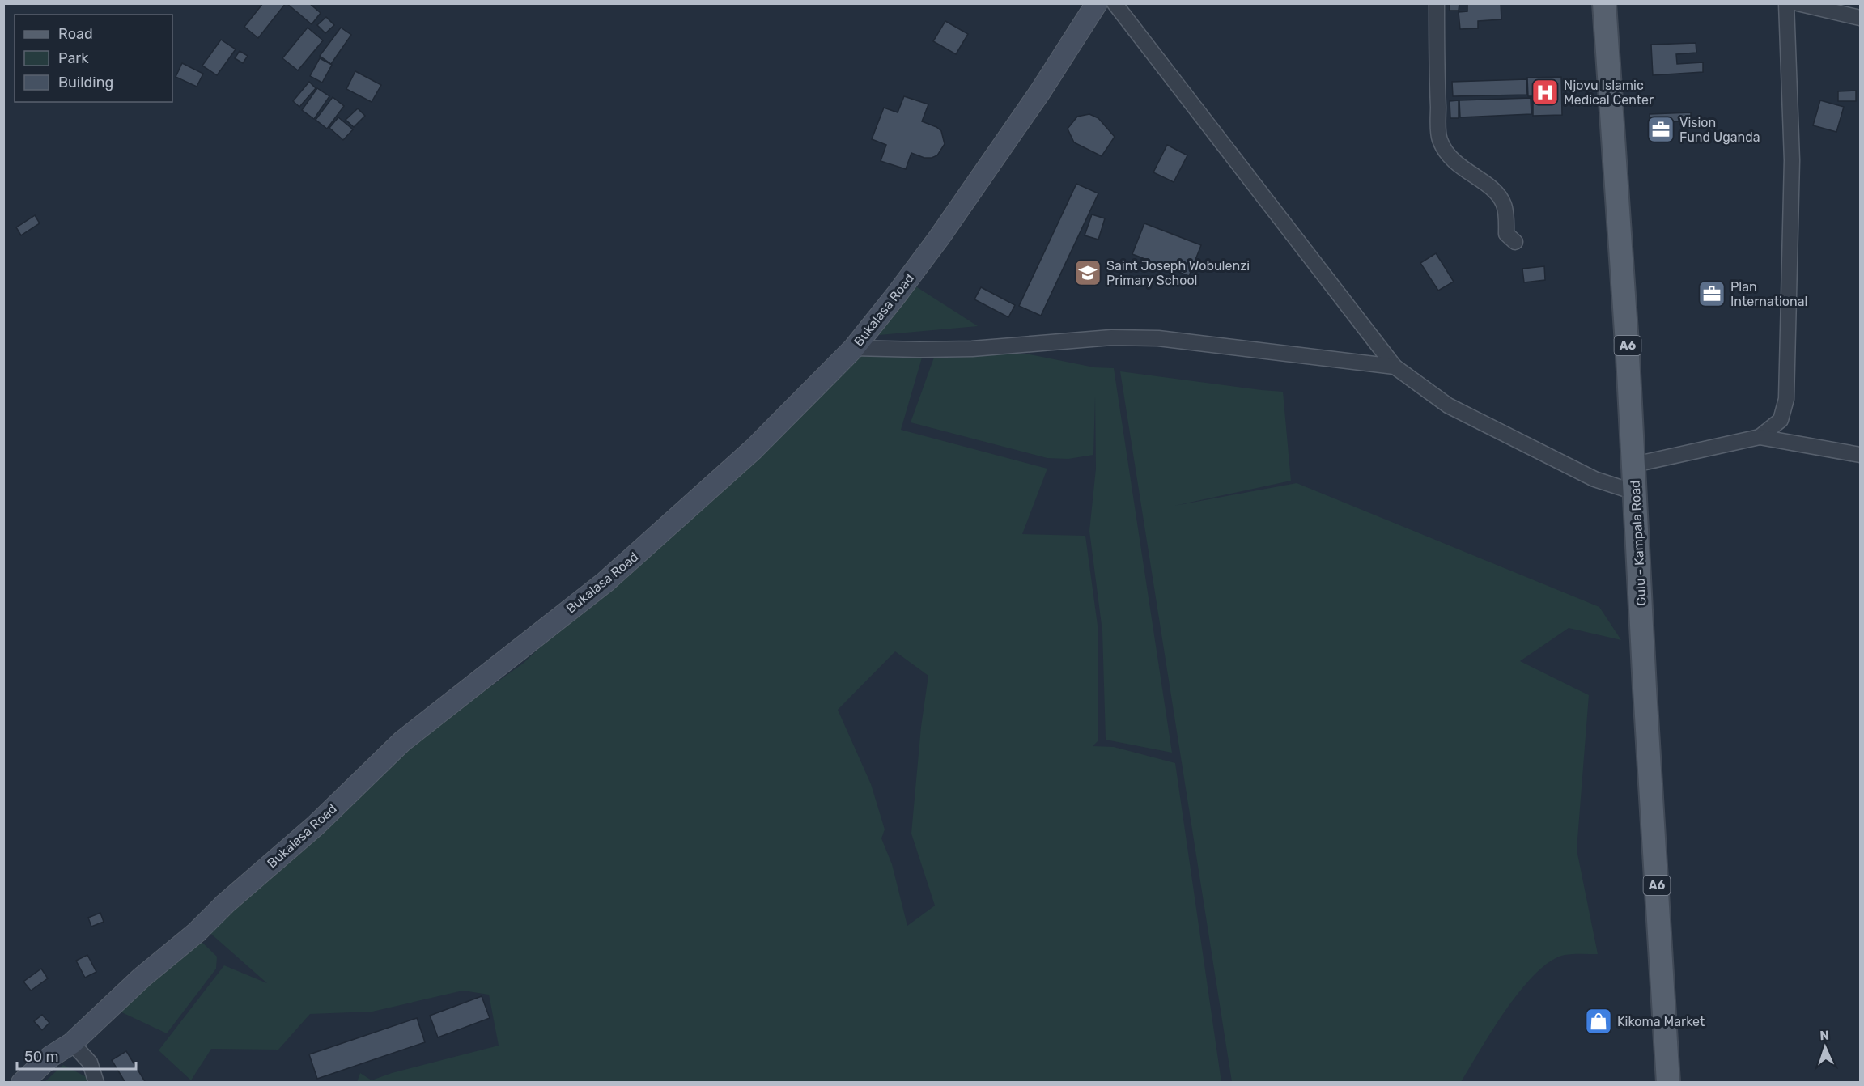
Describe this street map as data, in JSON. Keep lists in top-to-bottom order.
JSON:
{
  "streets": {
    "main road": ["A6", "Gulu - Kampala Road"],
    "street": ["Bukalasa Road"]
  },
  "places": {
    "hospital": ["Njovu Islamic Medical Center"],
    "office": ["Vision Fund Uganda", "Plan International"],
    "school or university": ["Saint Joseph Wobulenzi Primary School"],
    "shop": ["Kikoma Market"]
  },
  "legend": ["Road", "Park", "Building"],
  "scale_bar": "50 m",
  "north": "top"
}
